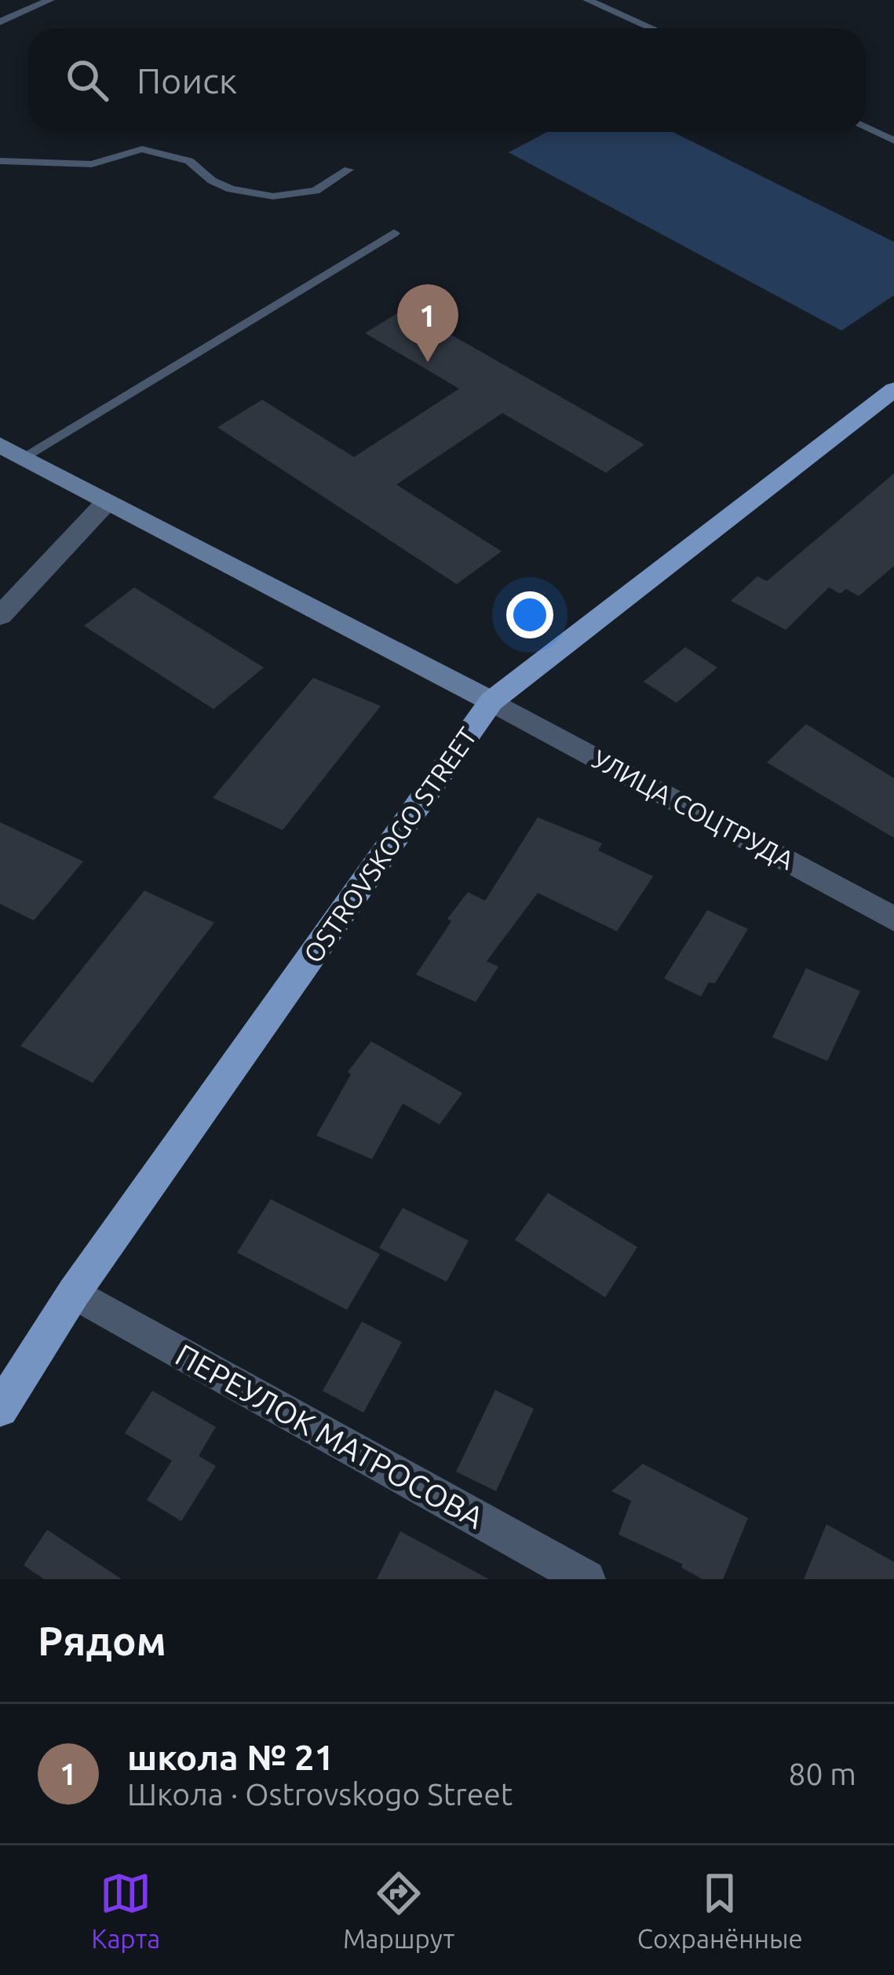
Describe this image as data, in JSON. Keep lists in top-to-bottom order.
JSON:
{
  "streets": {
    "main road": ["OSTROVSKOGO STREET"],
    "street": ["УЛИЦА СОЦТРУДА", "ПЕРЕУЛОК МАТРОСОВА"]
  },
  "crossings": [
    ["УЛИЦА СОЦТРУДА", "OSTROVSKOGO STREET"],
    ["OSTROVSKOGO STREET", "ПЕРЕУЛОК МАТРОСОВА"]
  ],
  "page": {
    "search": "Поиск",
    "pins": "1",
    "heading": "Рядом",
    "list": [
      {
        "mark": "1",
        "name": "школа № 21",
        "note": "Школа · Ostrovskogo Street",
        "value": "80 m"
      }
    ],
    "nav": ["Карта", "Маршрут", "Сохранённые"]
  }
}
